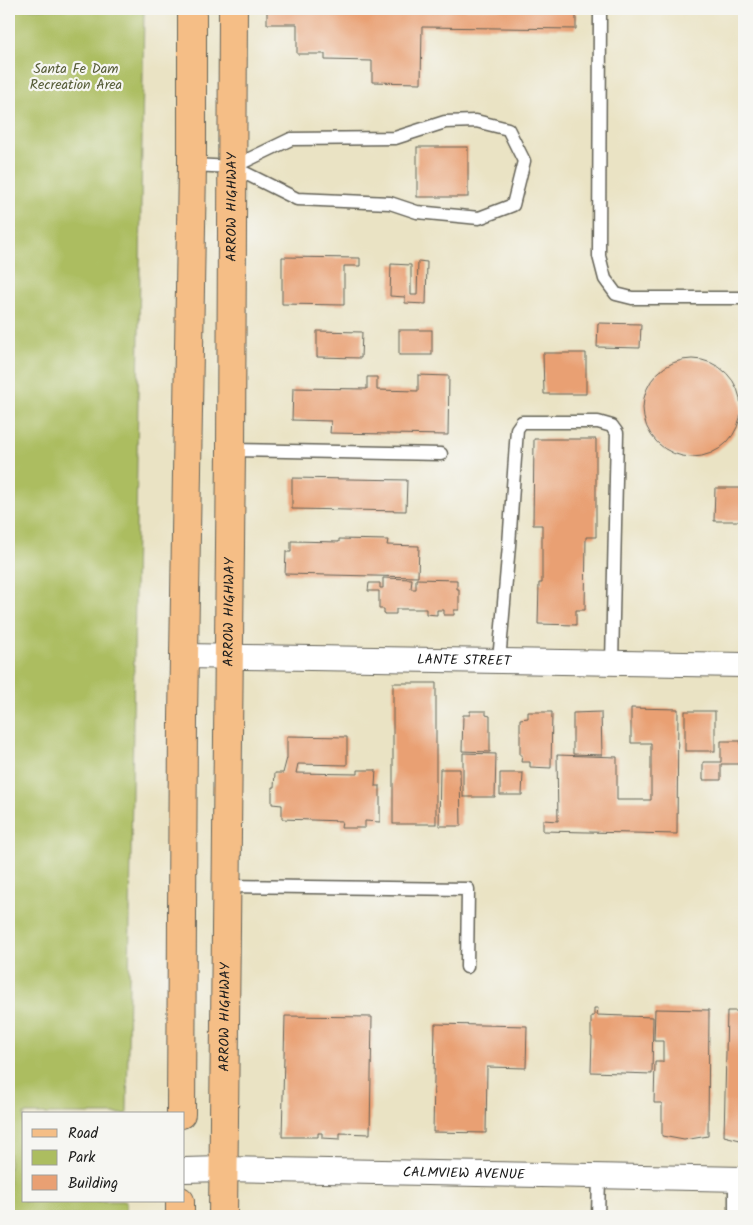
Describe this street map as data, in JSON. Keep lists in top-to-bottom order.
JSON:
{
  "streets": {
    "main road": ["ARROW HIGHWAY"],
    "street": ["LANTE STREET", "CALMVIEW AVENUE"]
  },
  "crossings": [
    ["ARROW HIGHWAY", "LANTE STREET"],
    ["ARROW HIGHWAY", "CALMVIEW AVENUE"]
  ],
  "parks": ["Santa Fe Dam Recreation Area"],
  "legend": ["Road", "Park", "Building"]
}
